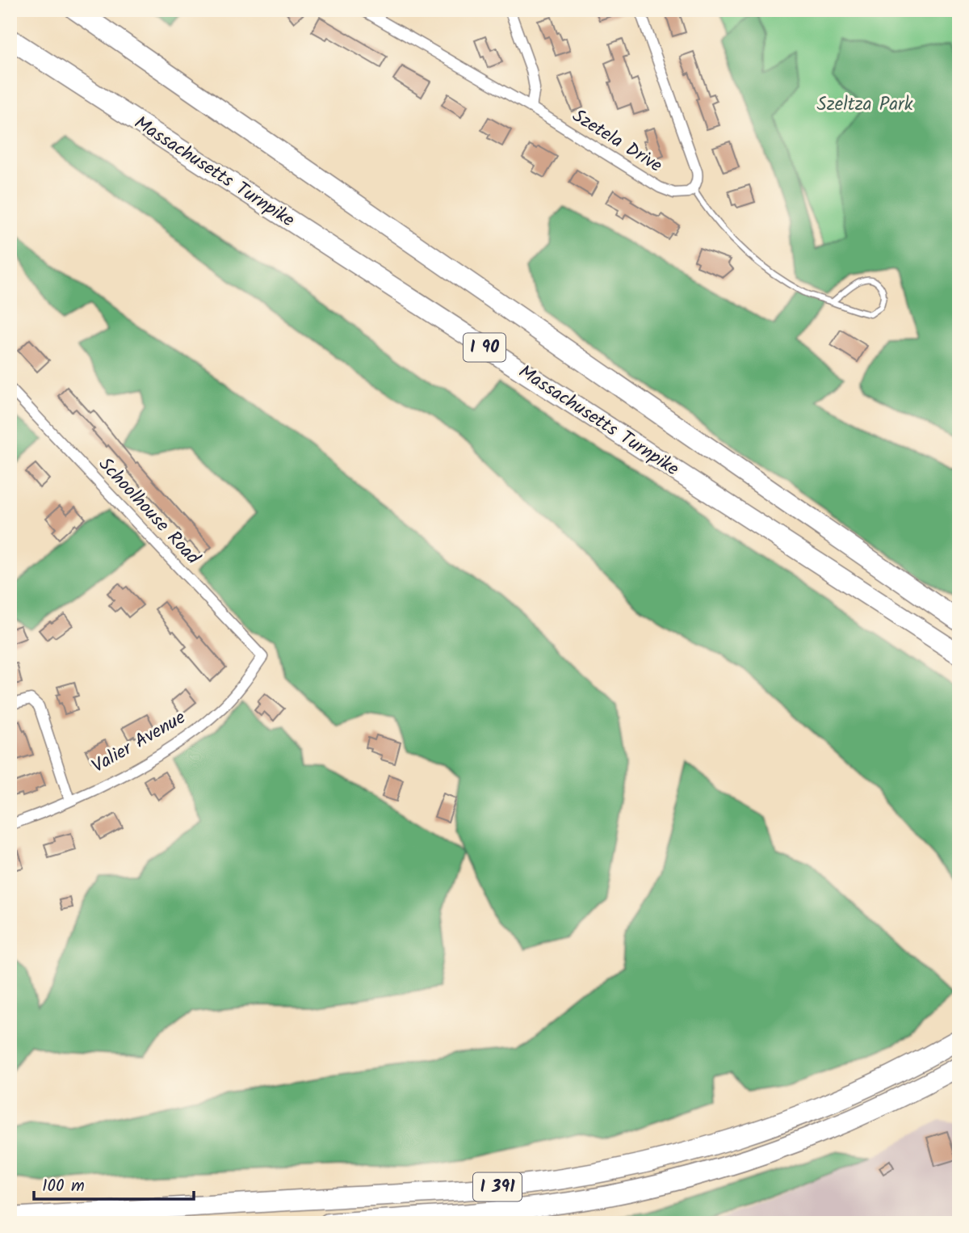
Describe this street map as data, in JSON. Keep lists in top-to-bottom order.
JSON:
{
  "streets": {
    "highway": ["Massachusetts Turnpike", "I 90", "I 391"],
    "street": ["Szetela Drive", "Schoolhouse Road", "Valier Avenue"]
  },
  "crossings": [
    ["Schoolhouse Road", "Valier Avenue"]
  ],
  "parks": ["Szeltza Park"],
  "scale_bar": "100 m"
}
